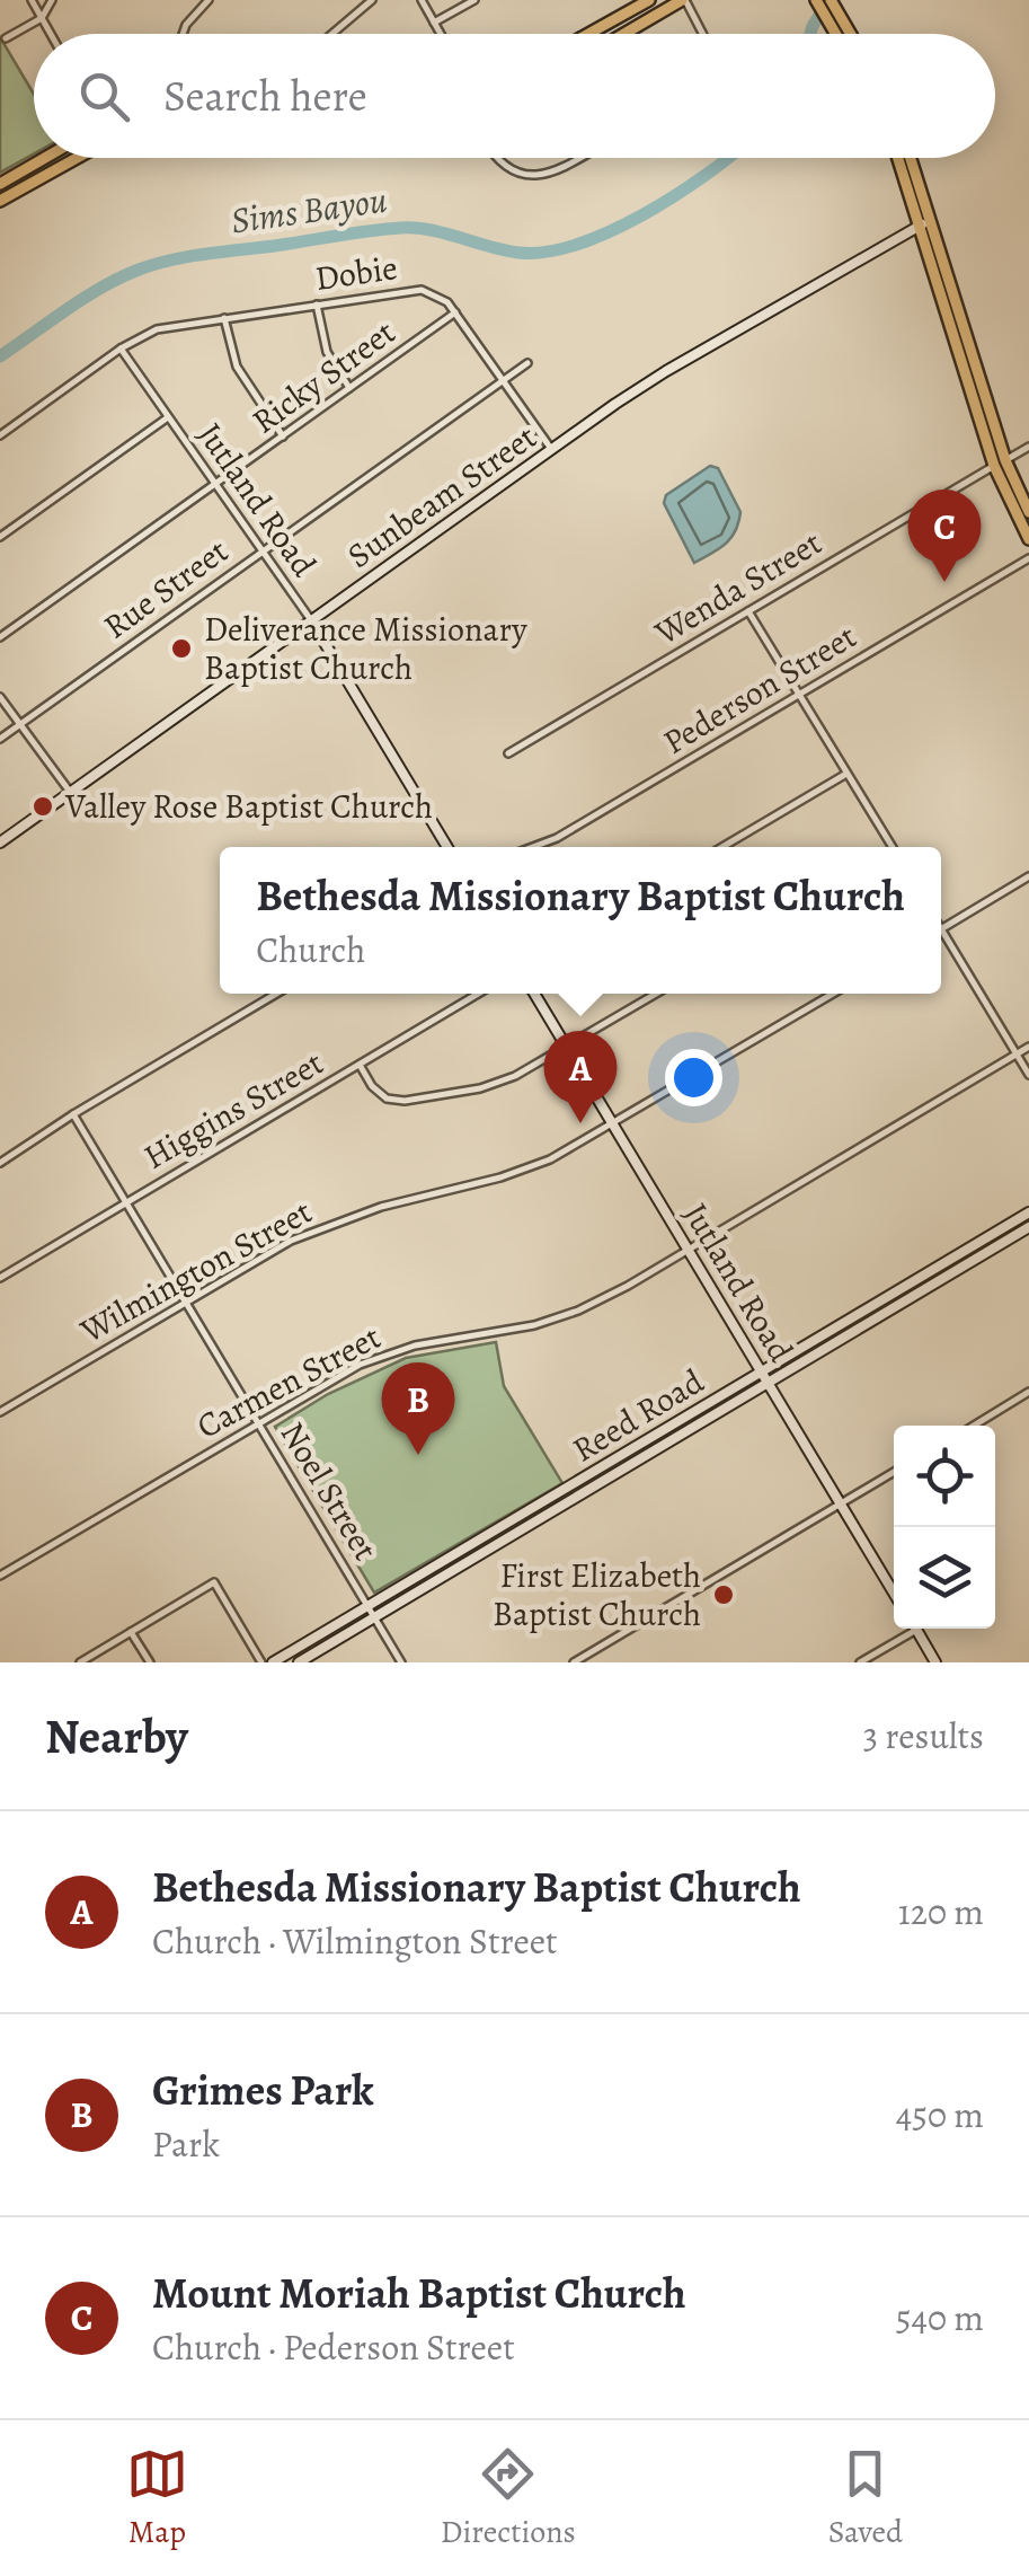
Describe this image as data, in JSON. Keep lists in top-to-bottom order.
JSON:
{
  "streets": {
    "street": [
      "Dobie",
      "Ricky Street",
      "Sunbeam Street",
      "Jutland Road",
      "Wenda Street",
      "Rue Street",
      "Pederson Street",
      "Higgins Street",
      "Wilmington Street",
      "Carmen Street",
      "Reed Road",
      "Noel Street"
    ]
  },
  "crossings": [
    ["Dobie", "Ricky Street"],
    ["Dobie", "Jutland Road"],
    ["Ricky Street", "Jutland Road"],
    ["Sunbeam Street", "Jutland Road"],
    ["Jutland Road", "Rue Street"],
    ["Jutland Road", "Wilmington Street"],
    ["Jutland Road", "Carmen Street"],
    ["Jutland Road", "Reed Road"],
    ["Higgins Street", "Noel Street"],
    ["Wilmington Street", "Noel Street"],
    ["Carmen Street", "Noel Street"],
    ["Reed Road", "Noel Street"]
  ],
  "water": ["Sims Bayou"],
  "places": ["Deliverance Missionary Baptist Church", "Valley Rose Baptist Church", "First Elizabeth Baptist Church"],
  "page": {
    "search": "Search here",
    "pins": ["C", "A", "B"],
    "popup": ["Bethesda Missionary Baptist Church", "Church"],
    "heading": ["Nearby", "3 results"],
    "list": [
      {
        "mark": "A",
        "name": "Bethesda Missionary Baptist Church",
        "note": "Church · Wilmington Street",
        "value": "120 m"
      },
      {
        "mark": "B",
        "name": "Grimes Park",
        "note": "Park",
        "value": "450 m"
      },
      {
        "mark": "C",
        "name": "Mount Moriah Baptist Church",
        "note": "Church · Pederson Street",
        "value": "540 m"
      }
    ],
    "nav": ["Map", "Directions", "Saved"]
  }
}
